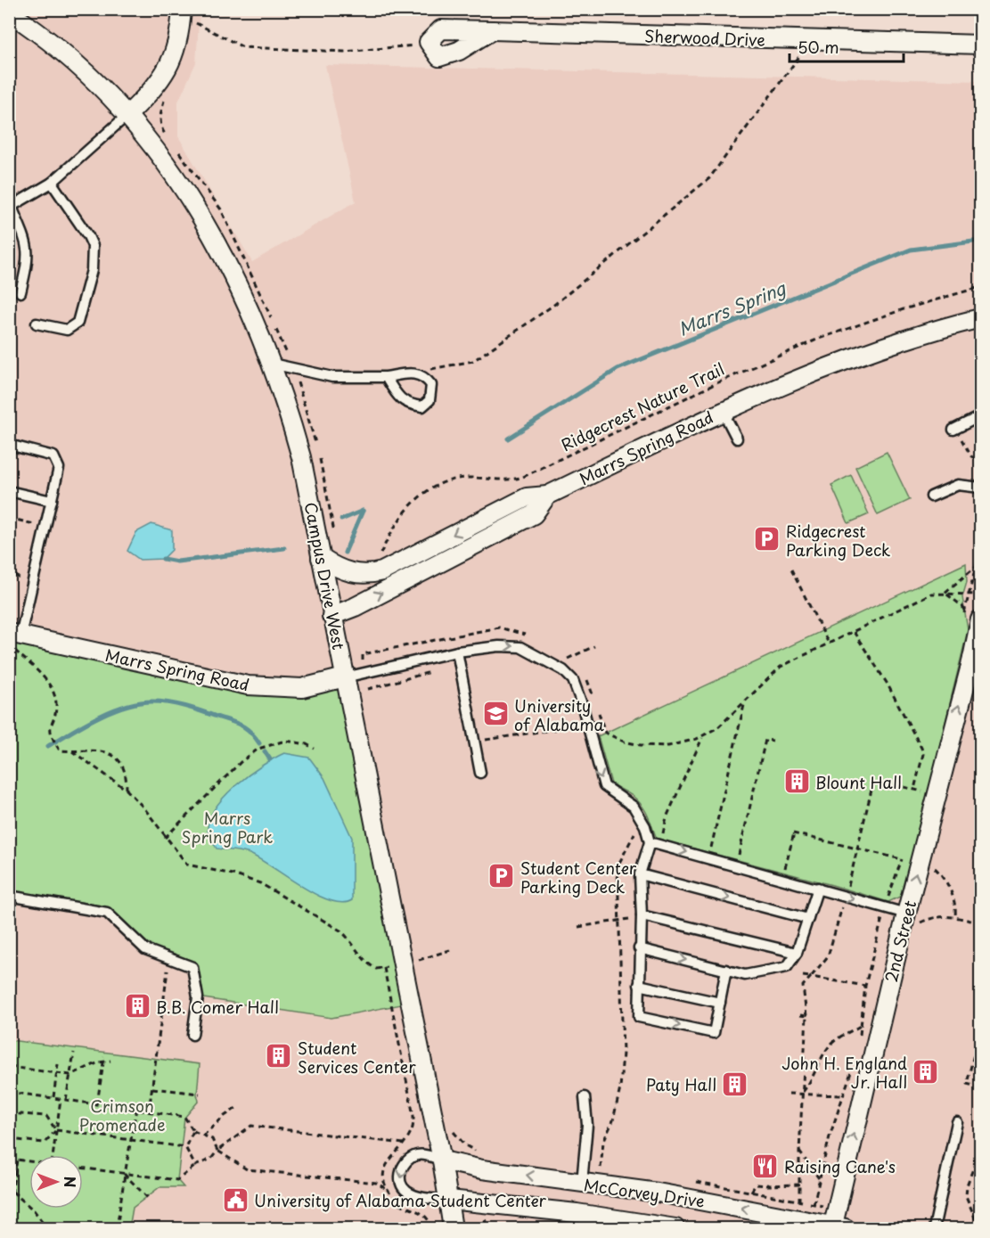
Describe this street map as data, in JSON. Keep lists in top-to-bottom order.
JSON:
{
  "streets": {
    "street": [
      "Sherwood Drive",
      "Marrs Spring Road",
      "Campus Drive West",
      "2nd Street",
      "McCorvey Drive"
    ],
    "path": ["Ridgecrest Nature Trail"]
  },
  "crossings": [
    ["Marrs Spring Road", "Campus Drive West"],
    ["Campus Drive West", "McCorvey Drive"],
    ["2nd Street", "McCorvey Drive"]
  ],
  "one_way": ["2nd Street"],
  "water": ["Marrs Spring"],
  "parks": ["Marrs Spring Park", "Crimson Promenade"],
  "places": {
    "parking": ["Ridgecrest Parking Deck", "Student Center Parking Deck"],
    "school or university": ["University of Alabama"],
    "building": [
      "Blount Hall",
      "B.B. Comer Hall",
      "Student Services Center",
      "John H. England Jr. Hall",
      "Paty Hall"
    ],
    "restaurant": ["Raising Cane's"],
    "public building": ["University of Alabama Student Center"]
  },
  "scale_bar": "50 m",
  "north": "right"
}
